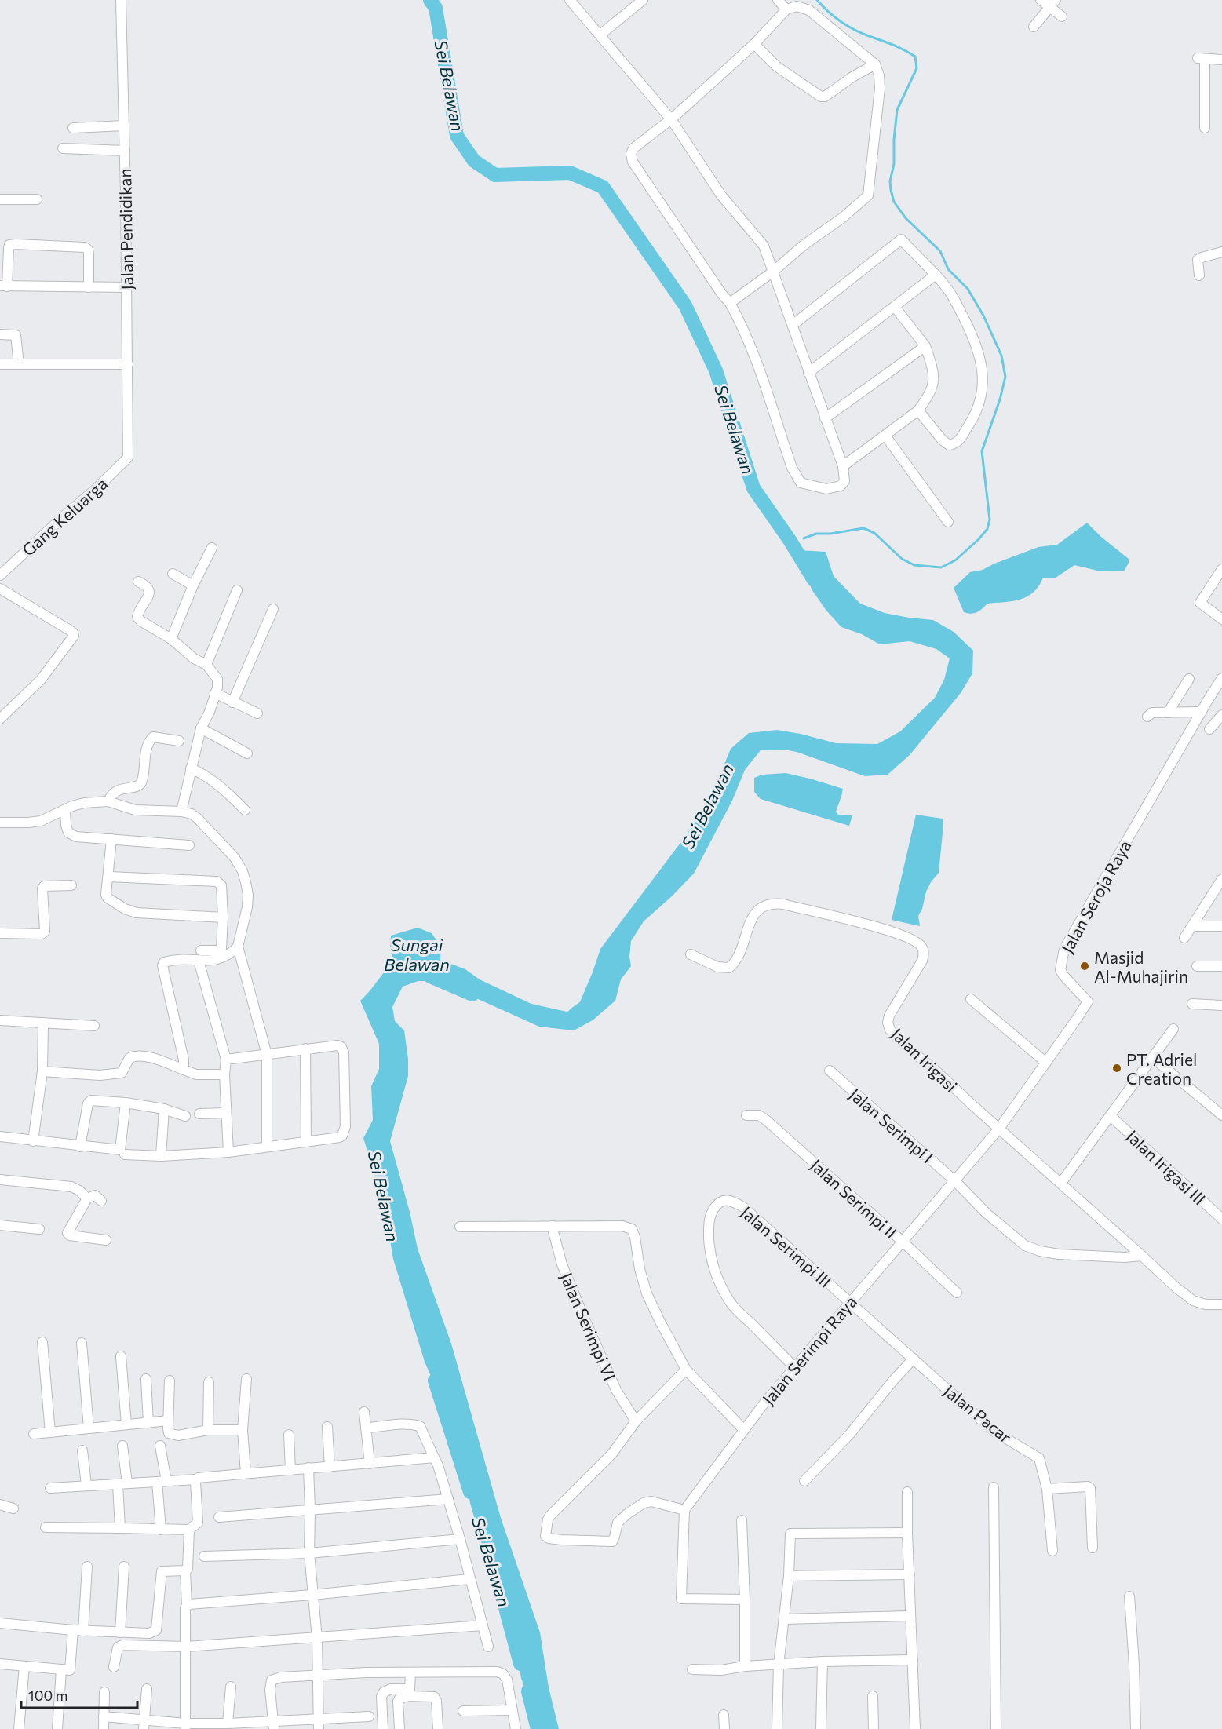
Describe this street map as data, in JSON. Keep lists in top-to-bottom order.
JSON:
{
  "streets": {
    "street": [
      "Jalan Pendidikan",
      "Gang Keluarga",
      "Jalan Seroja Raya",
      "Jalan Irigasi",
      "Jalan Serimpi I",
      "Jalan Irigasi III",
      "Jalan Serimpi II",
      "Jalan Serimpi III",
      "Jalan Serimpi VI",
      "Jalan Serimpi Raya",
      "Jalan Pacar"
    ]
  },
  "crossings": [
    ["Jalan Pendidikan", "Gang Keluarga"],
    ["Jalan Seroja Raya", "Jalan Irigasi"],
    ["Jalan Seroja Raya", "Jalan Serimpi Raya"],
    ["Jalan Irigasi", "Jalan Serimpi I"],
    ["Jalan Irigasi", "Jalan Serimpi Raya"],
    ["Jalan Serimpi I", "Jalan Serimpi Raya"],
    ["Jalan Serimpi II", "Jalan Serimpi Raya"],
    ["Jalan Serimpi III", "Jalan Serimpi Raya"],
    ["Jalan Serimpi III", "Jalan Pacar"],
    ["Jalan Serimpi Raya", "Jalan Pacar"]
  ],
  "water": ["Sei Belawan", "Sungai Belawan"],
  "places": ["Masjid Al-Muhajirin", "PT. Adriel Creation"],
  "scale_bar": "100 m"
}
